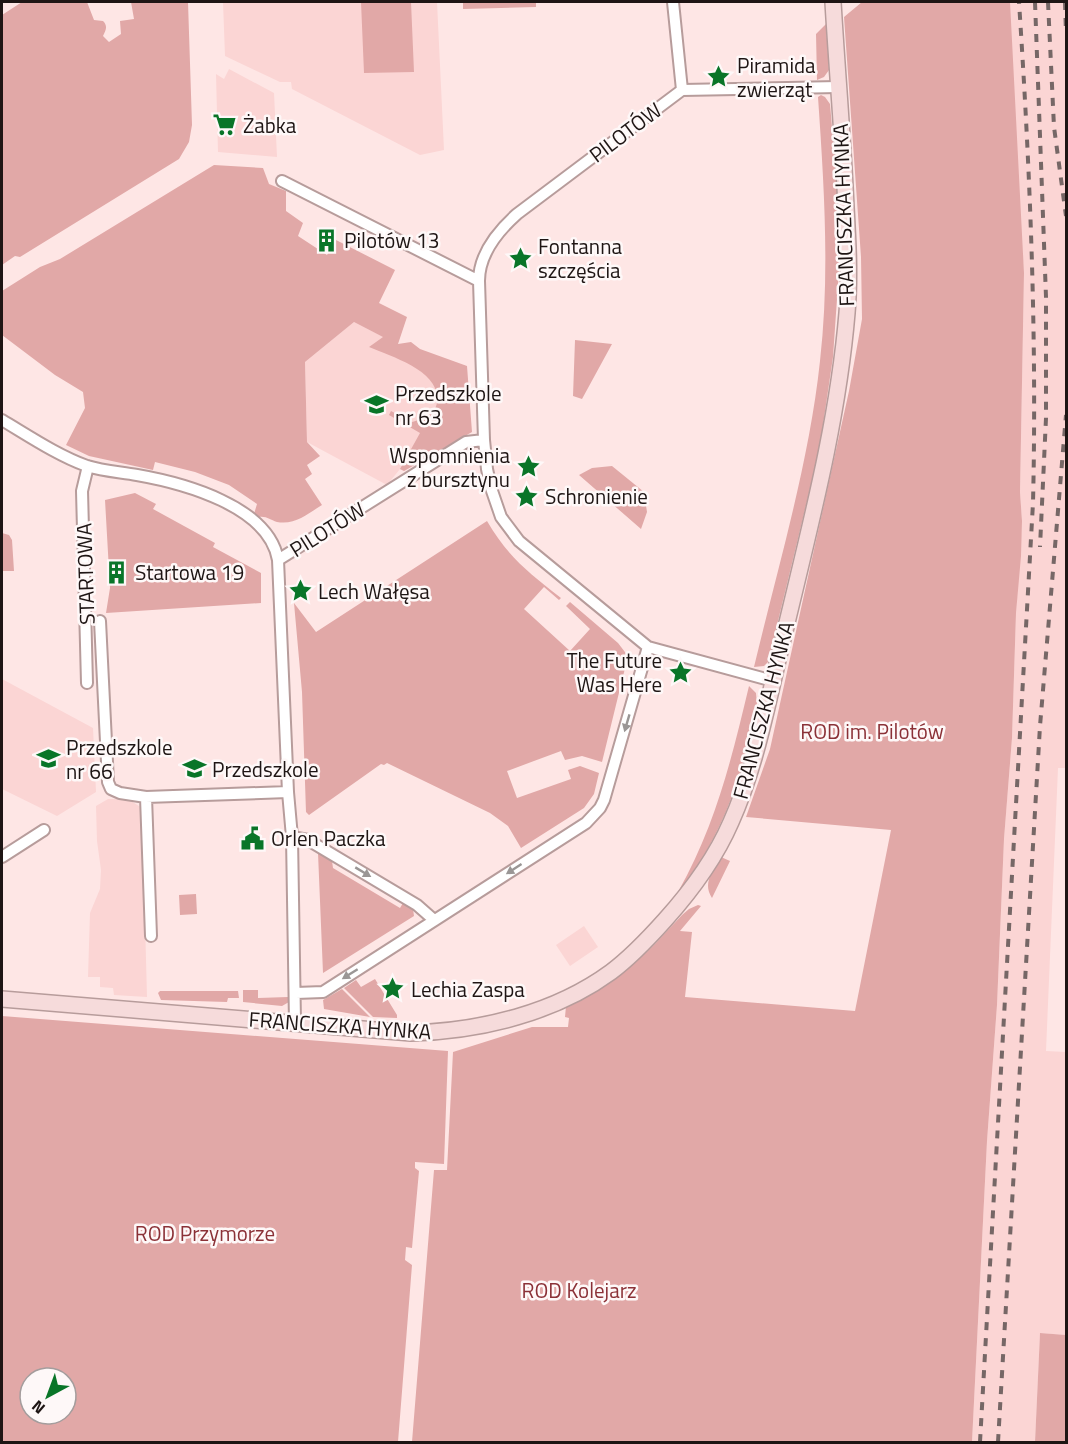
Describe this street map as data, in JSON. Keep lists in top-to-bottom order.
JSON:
{
  "streets": {
    "street": ["PILOTÓW", "FRANCISZKA HYNKA", "STARTOWA"]
  },
  "crossings": [
    ["PILOTÓW", "FRANCISZKA HYNKA"]
  ],
  "parks": ["ROD im. Pilotów", "ROD Przymorze", "ROD Kolejarz"],
  "places": {
    "place": [
      "Piramida zwierząt",
      "Fontanna szczęścia",
      "Wspomnienia z bursztynu",
      "Schronienie",
      "Lech Wałęsa",
      "The Future Was Here",
      "Lechia Zaspa"
    ],
    "supermarket": ["Żabka"],
    "building": ["Pilotów 13", "Startowa 19"],
    "school or university": ["Przedszkole nr 63", "Przedszkole nr 66", "Przedszkole"],
    "public building": ["Orlen Paczka"]
  },
  "north": "bottom left"
}
